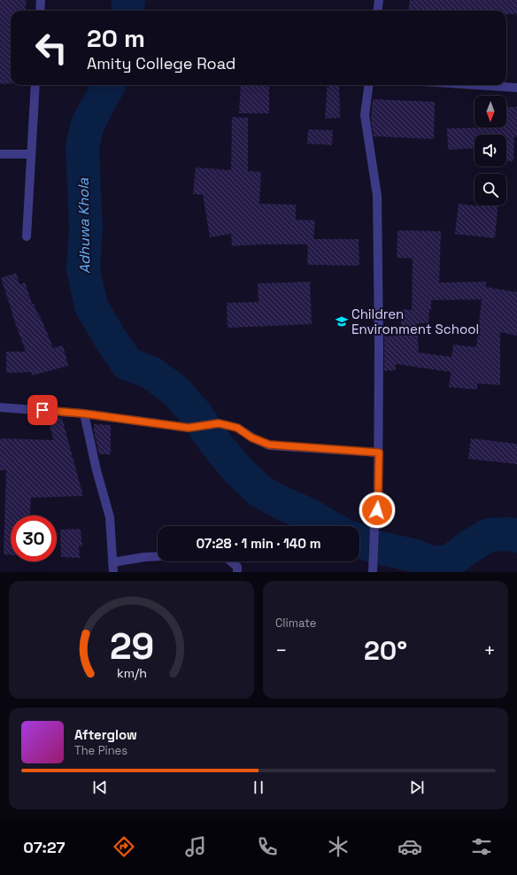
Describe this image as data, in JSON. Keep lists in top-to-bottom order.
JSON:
{
  "water": ["Adhuwa Khola"],
  "places": {
    "school or university": ["Children Environment School"]
  },
  "north": "bottom",
  "page": {
    "turn": ["20 m", "Amity College Road"],
    "limit": "30",
    "trip": "07:28 · 1 min · 140 m",
    "tile": "Climate",
    "heat": ["−", "20°", "+"],
    "song": ["Afterglow", "The Pines"],
    "tabs": "07:27",
    "gauge": ["29", "km/h"]
  }
}
